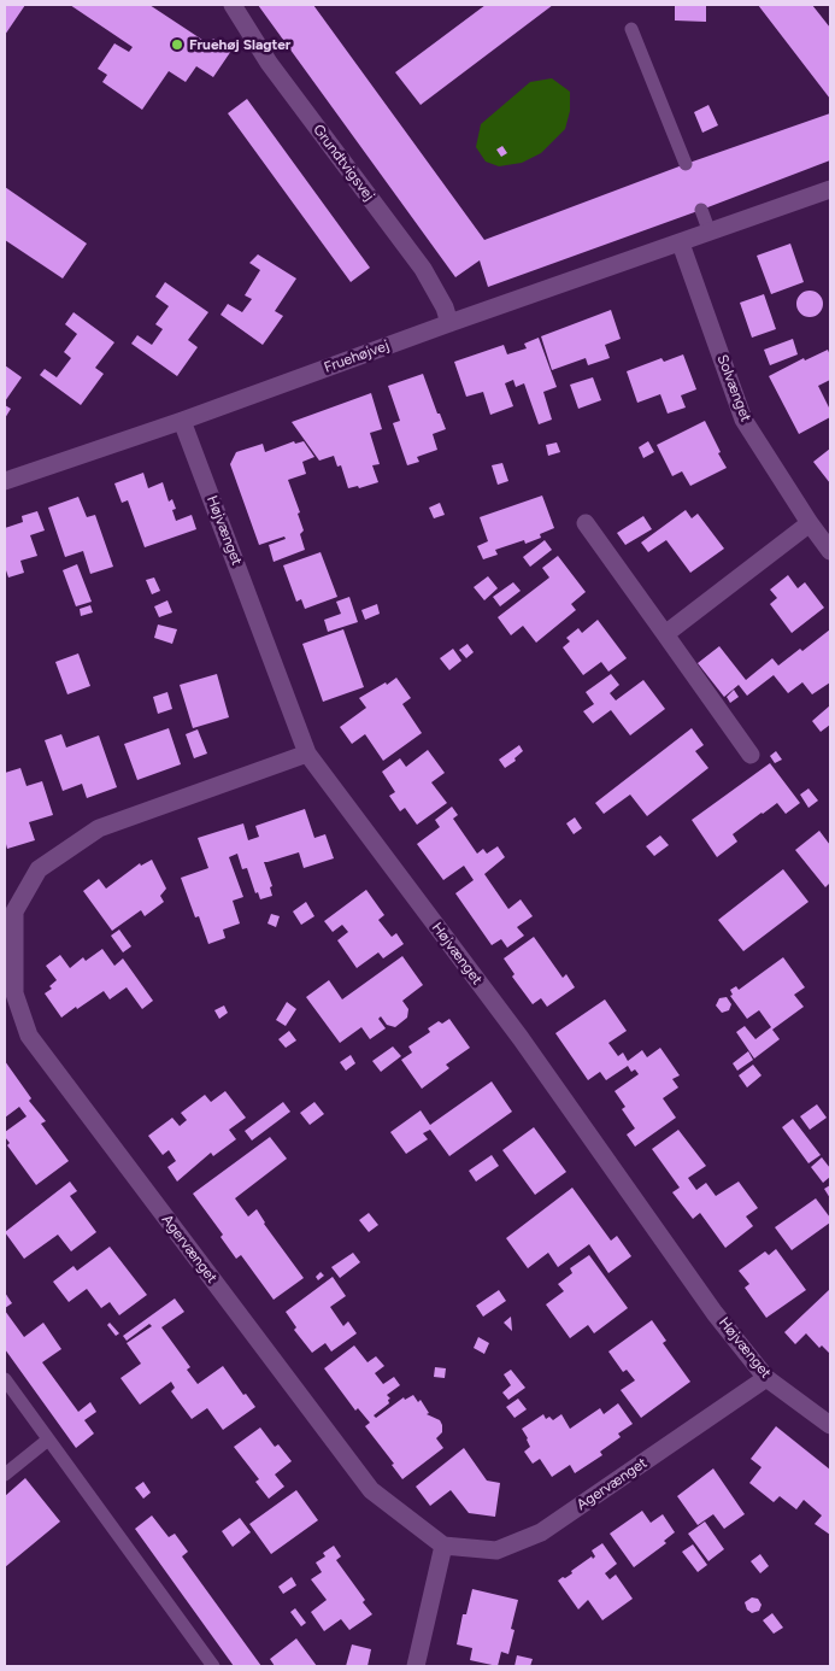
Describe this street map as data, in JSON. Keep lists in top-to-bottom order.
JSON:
{
  "streets": {
    "street": [
      "Grundtvigsvej",
      "Fruehøjvej",
      "Solvænget",
      "Højvænget",
      "Agervænget"
    ]
  },
  "crossings": [
    ["Grundtvigsvej", "Fruehøjvej"],
    ["Fruehøjvej", "Solvænget"],
    ["Fruehøjvej", "Højvænget"],
    ["Højvænget", "Agervænget"]
  ],
  "places": ["Fruehøj Slagter"]
}
